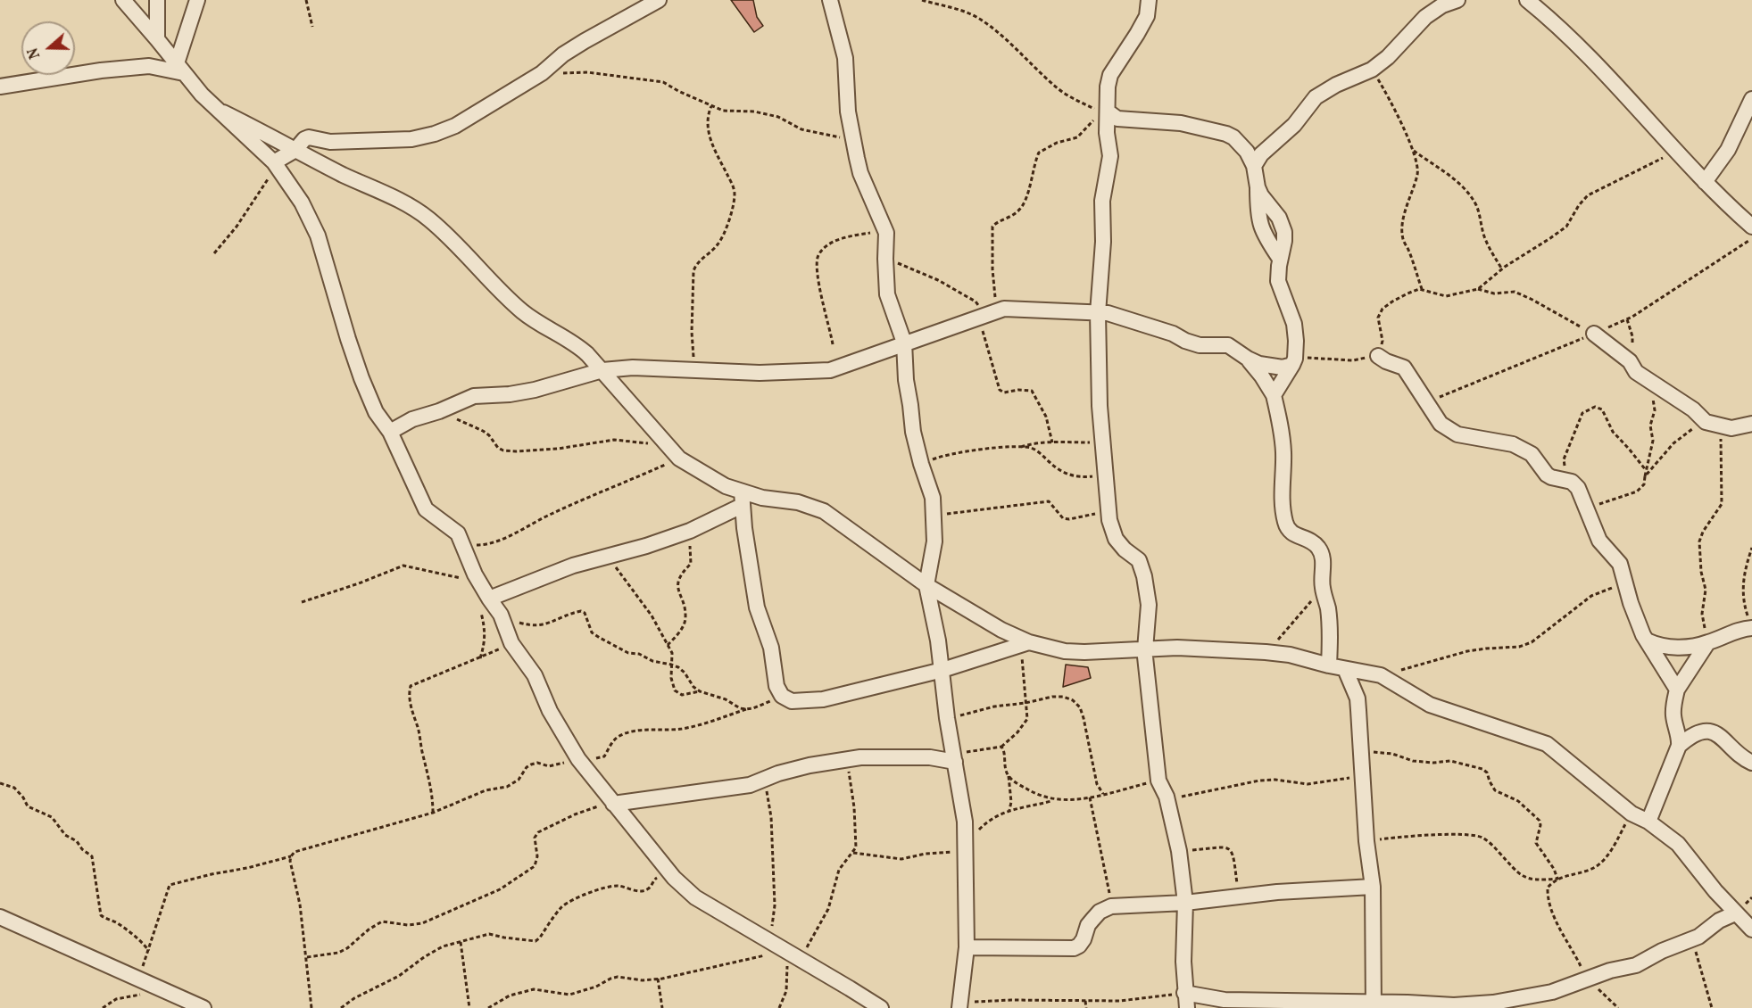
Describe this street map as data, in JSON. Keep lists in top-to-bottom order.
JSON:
{
  "north": "left"
}
